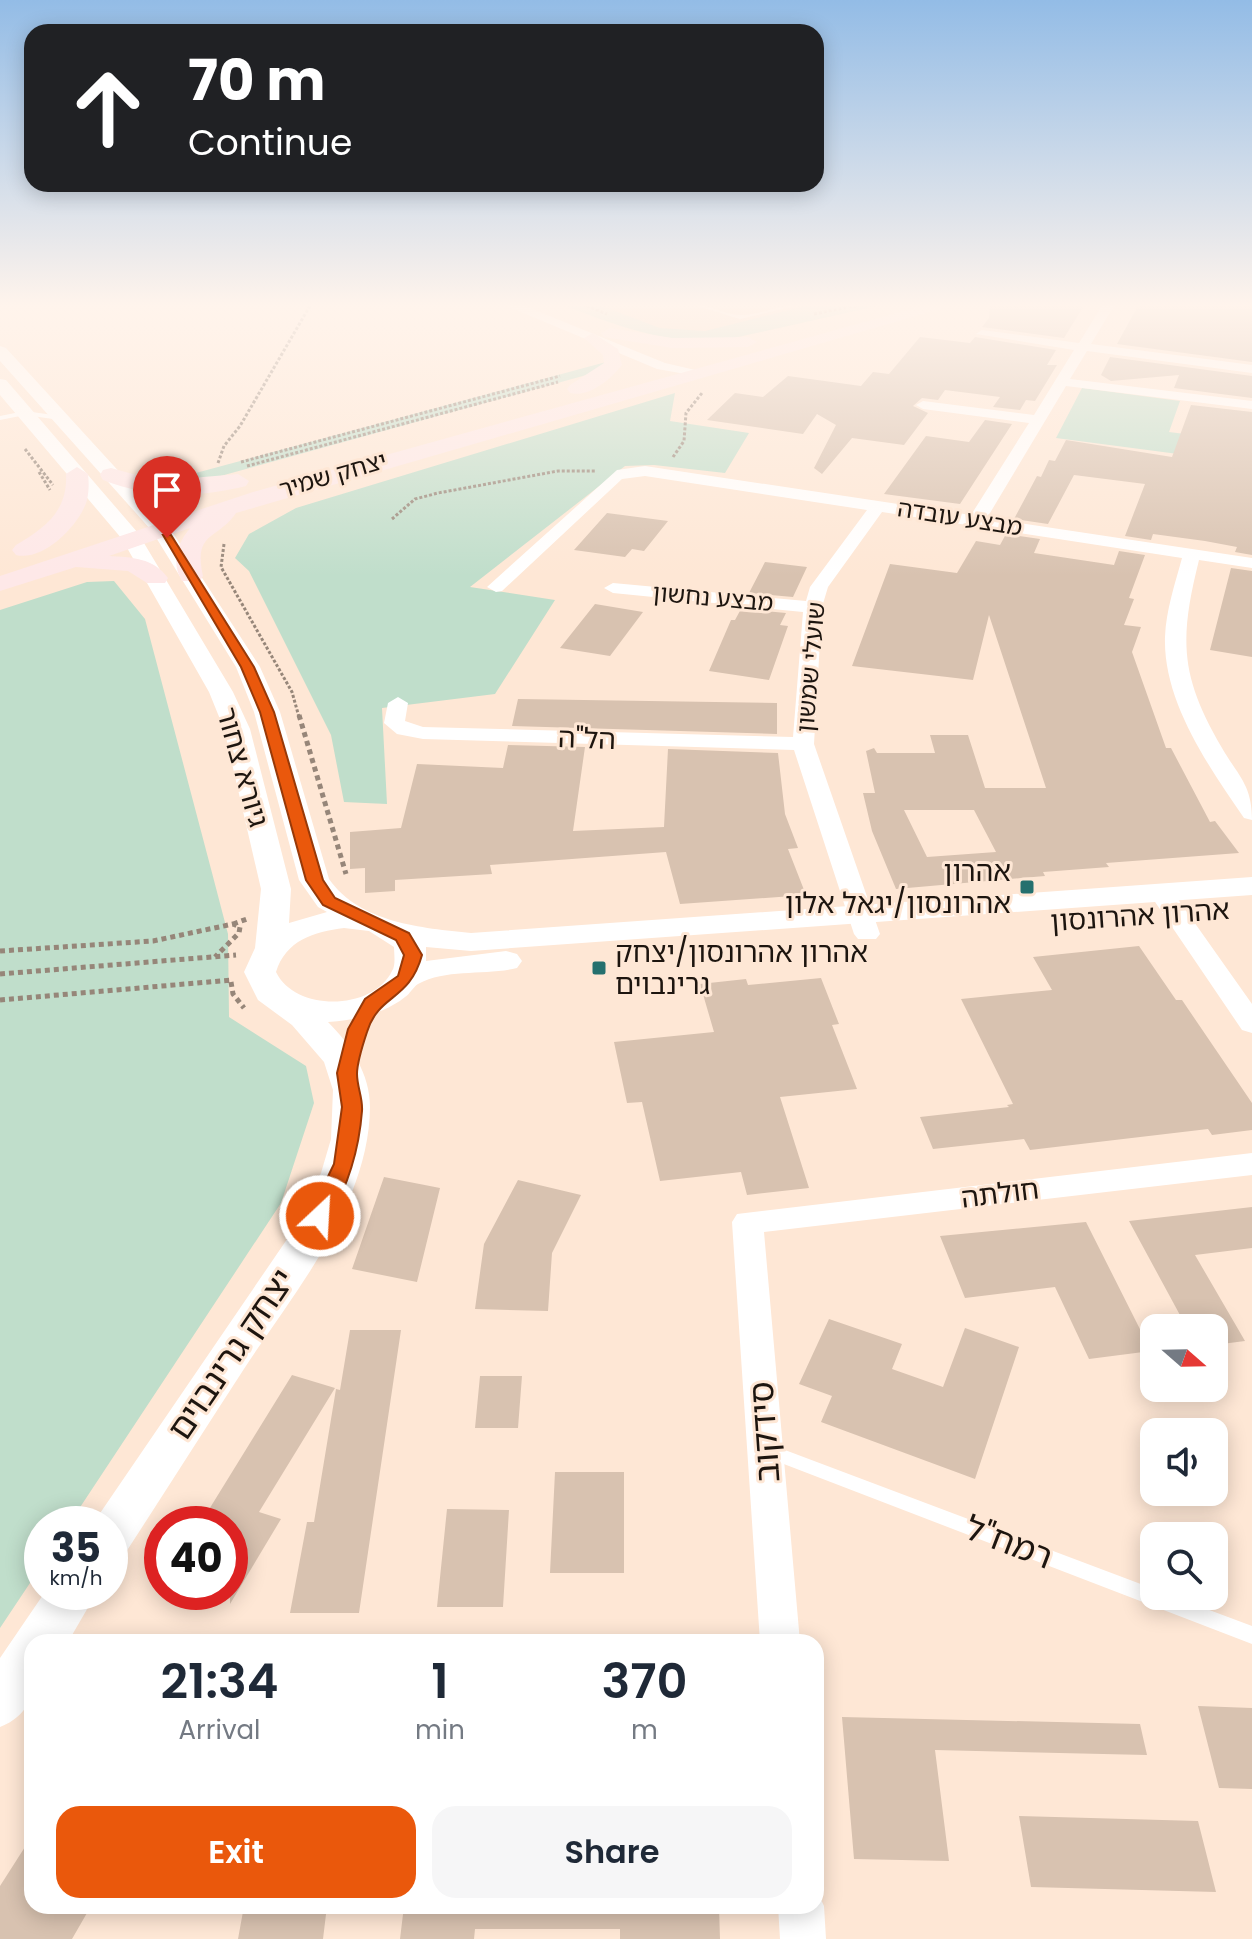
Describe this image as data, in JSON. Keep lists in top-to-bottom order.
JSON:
{
  "streets": {
    "main road": ["יצחק שמיר"],
    "street": [
      "מבצע עובדה",
      "מבצע נחשון",
      "שועלי שמשון",
      "הל\"ה",
      "גיורא צחור",
      "אהרון אהרונסון",
      "חולתה",
      "יצחק גרינבוים",
      "סידקוב"
    ],
    "lane": ["רמח\"ל"]
  },
  "crossings": [
    ["יצחק שמיר", "גיורא צחור"],
    ["מבצע עובדה", "שועלי שמשון"],
    ["מבצע נחשון", "שועלי שמשון"],
    ["שועלי שמשון", "הל\"ה"],
    ["שועלי שמשון", "אהרון אהרונסון"],
    ["גיורא צחור", "אהרון אהרונסון"],
    ["גיורא צחור", "יצחק גרינבוים"],
    ["אהרון אהרונסון", "יצחק גרינבוים"],
    ["חולתה", "סידקוב"],
    ["סידקוב", "רמח\"ל"]
  ],
  "places": {
    "transit": ["אהרון אהרונסון/יגאל אלון", "אהרון אהרונסון/יצחק גרינבוים"]
  },
  "north": "right",
  "page": {
    "turn": ["70 m", "Continue"],
    "speed": "35 km/h",
    "limit": "40",
    "eta": [
      "21:34",
      "Arrival",
      "1",
      "min",
      "370",
      "m"
    ],
    "buttons": ["Exit", "Share"]
  }
}
